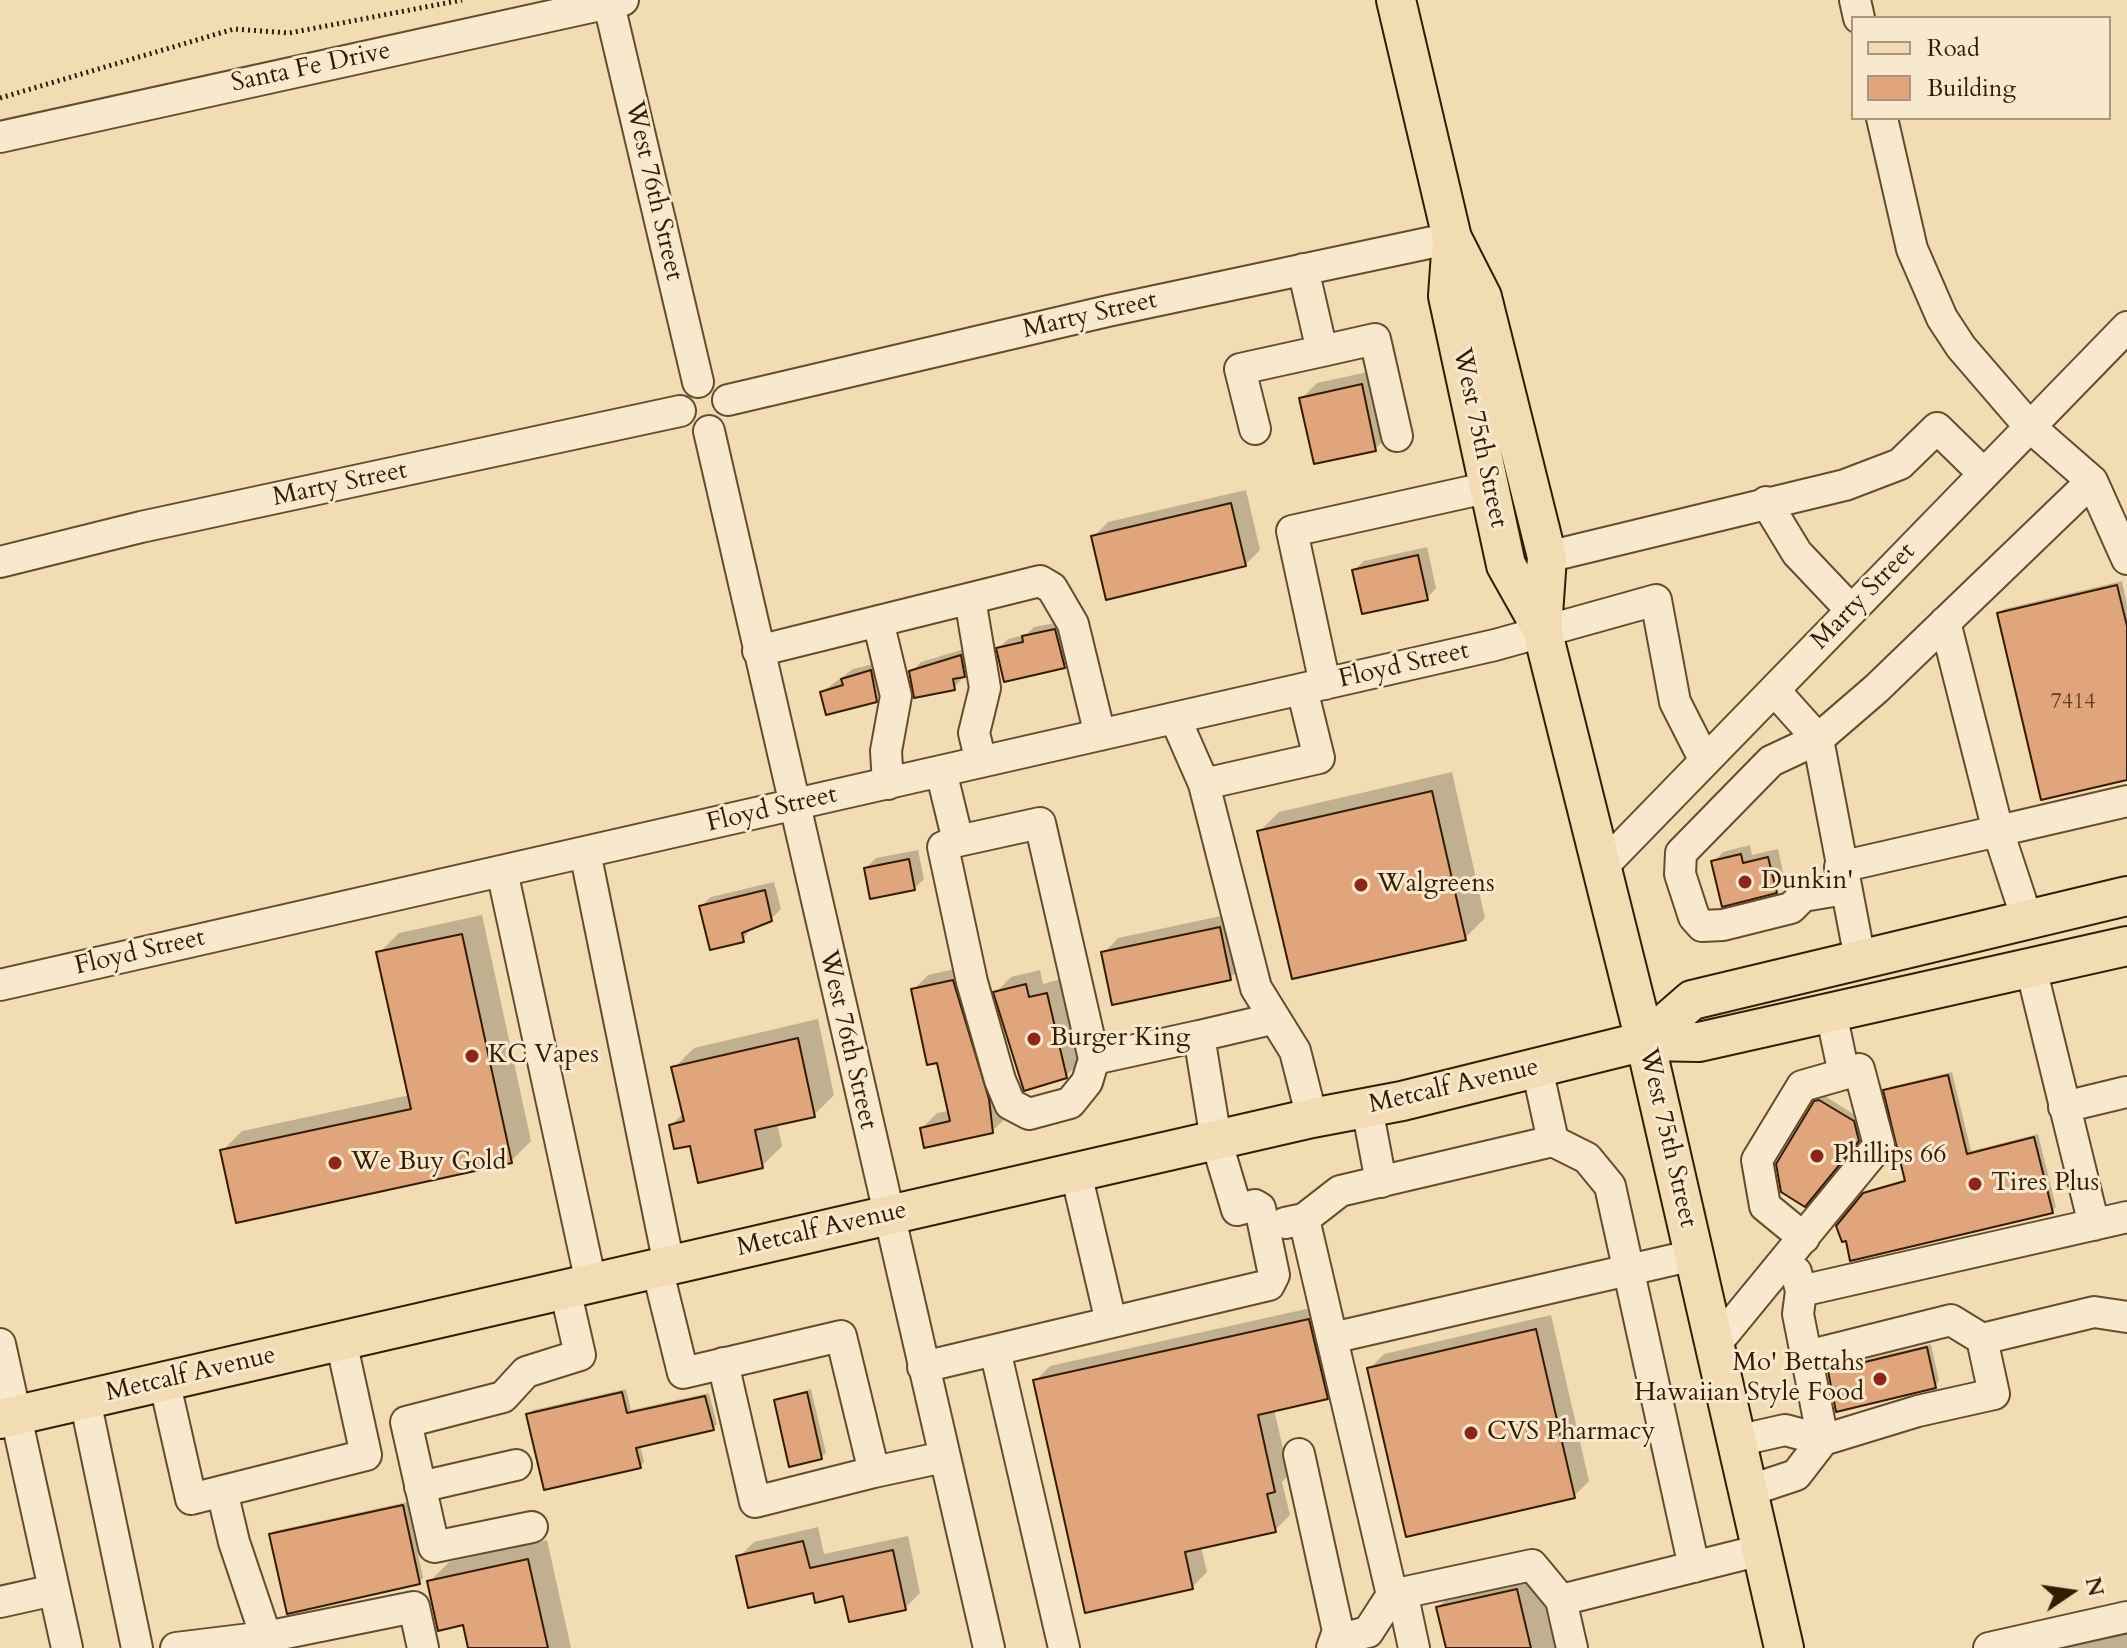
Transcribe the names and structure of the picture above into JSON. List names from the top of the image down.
{
  "streets": {
    "main road": ["West 75th Street", "Metcalf Avenue"],
    "street": [
      "Santa Fe Drive",
      "West 76th Street",
      "Marty Street",
      "Floyd Street"
    ]
  },
  "crossings": [
    ["Santa Fe Drive", "West 76th Street"],
    ["West 76th Street", "Marty Street"],
    ["West 76th Street", "Floyd Street"],
    ["West 76th Street", "Metcalf Avenue"],
    ["Marty Street", "West 75th Street"],
    ["Marty Street", "Floyd Street"],
    ["West 75th Street", "Floyd Street"],
    ["West 75th Street", "Metcalf Avenue"]
  ],
  "places": [
    "Dunkin'",
    "Walgreens",
    "Burger King",
    "KC Vapes",
    "Phillips 66",
    "We Buy Gold",
    "Tires Plus",
    "Mo' Bettahs Hawaiian Style Food",
    "CVS Pharmacy"
  ],
  "house_numbers": ["7414"],
  "legend": ["Road", "Building"],
  "north": "right"
}
